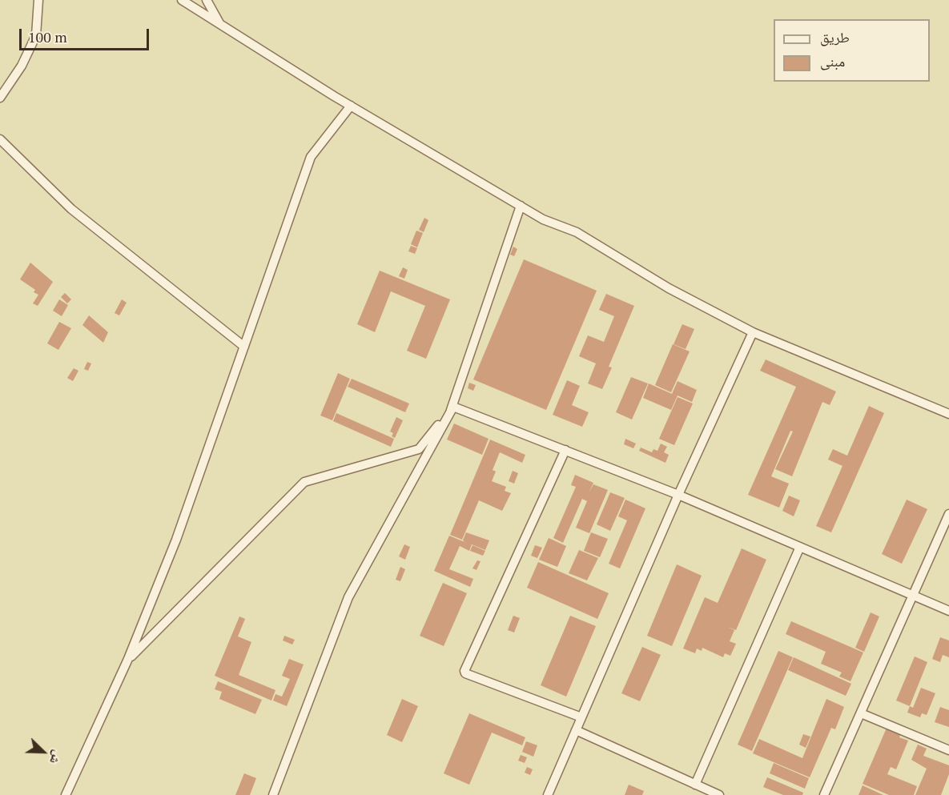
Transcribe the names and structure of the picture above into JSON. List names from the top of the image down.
{
  "legend": ["طريق", "مبنى"],
  "scale_bar": "100 m",
  "north": "bottom right"
}
